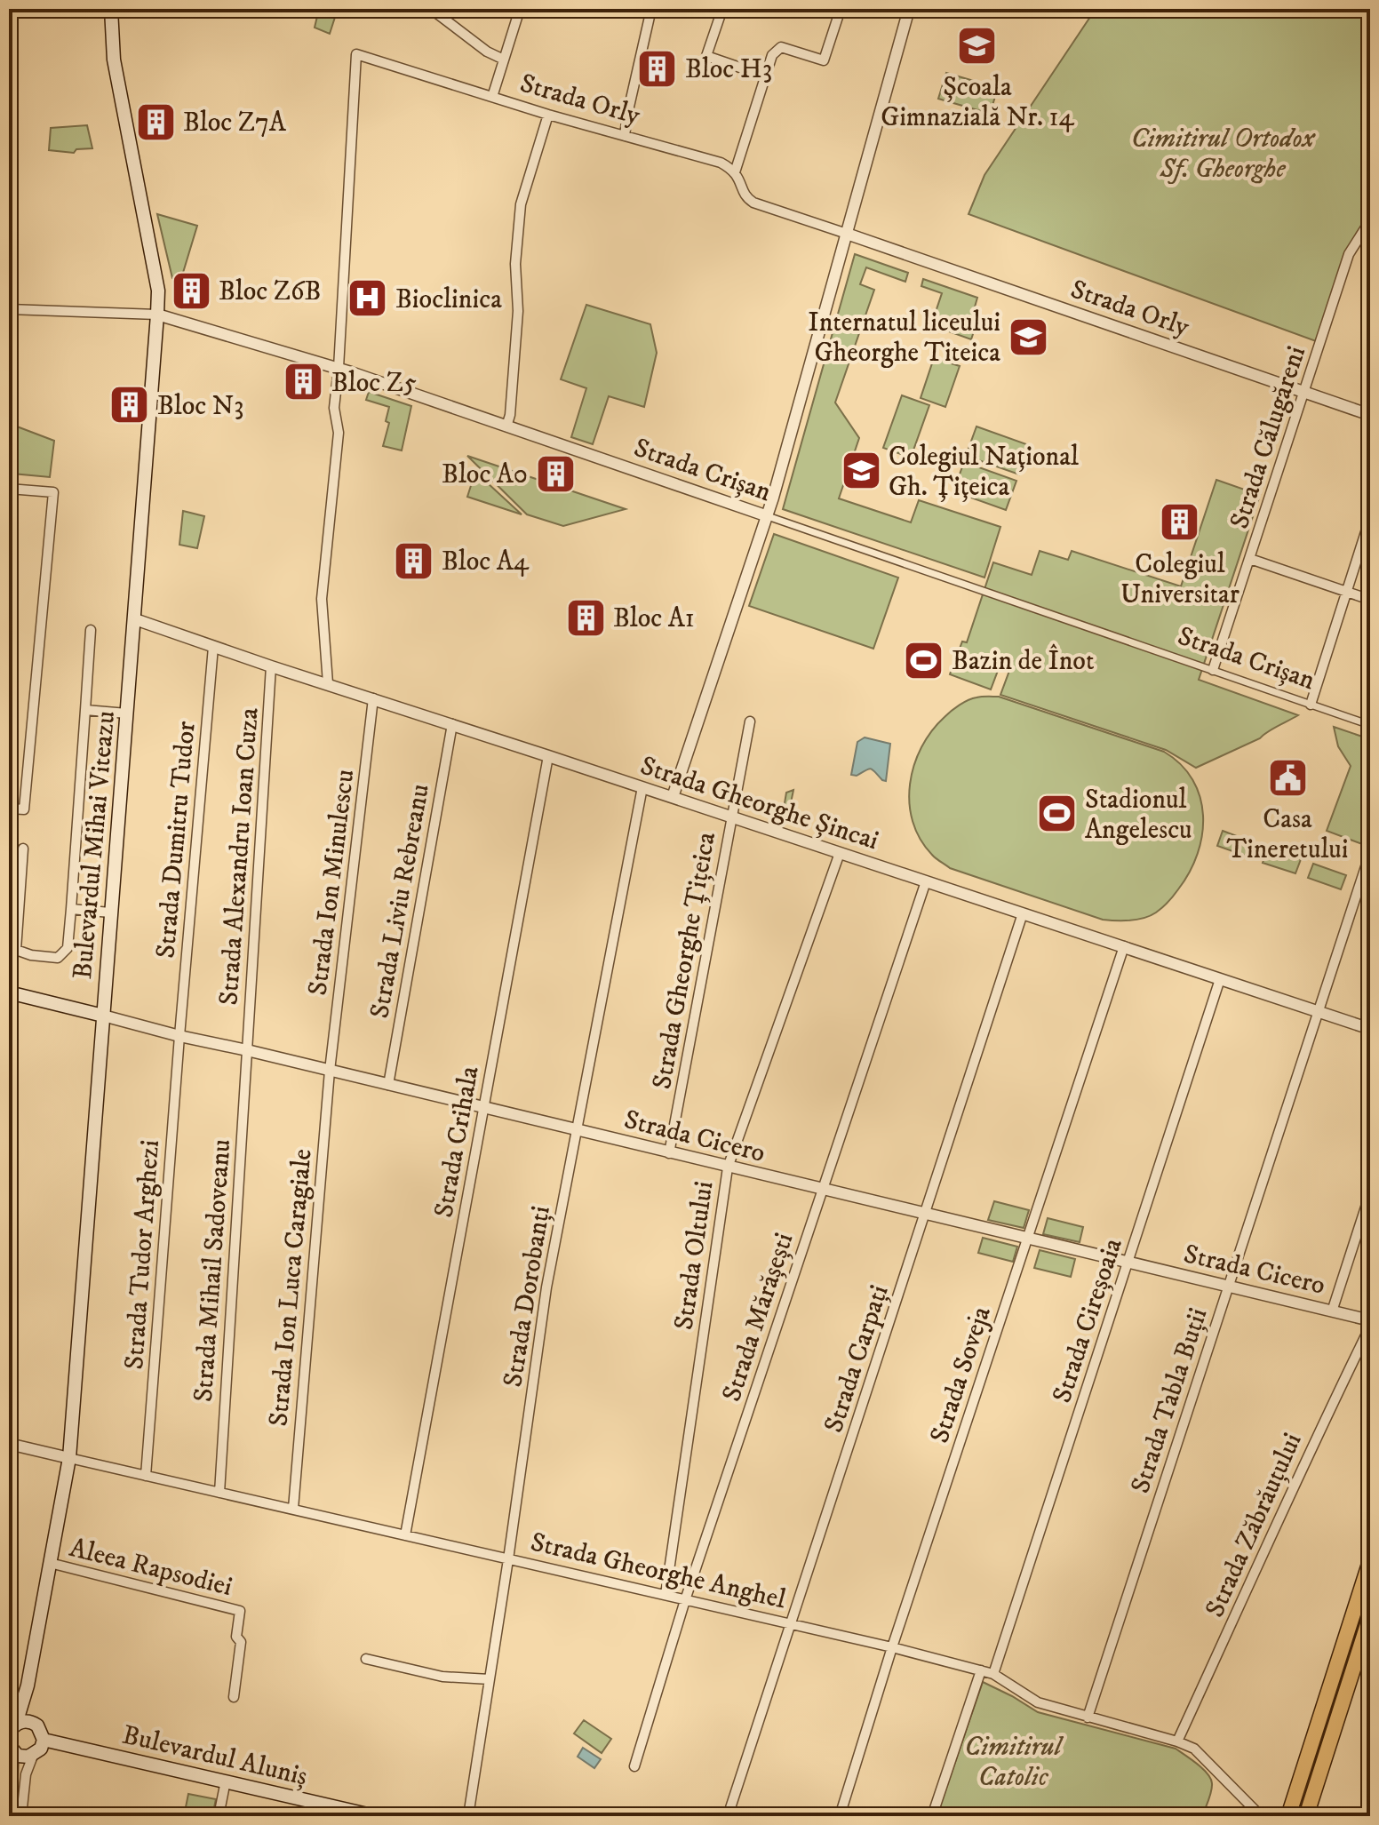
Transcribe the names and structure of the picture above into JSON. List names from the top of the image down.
{
  "streets": {
    "main road": ["Bulevardul Mihai Viteazu", "Strada Cicero", "Bulevardul Aluniș"],
    "street": [
      "Strada Orly",
      "Strada Călugăreni",
      "Strada Crișan",
      "Strada Gheorghe Șincai",
      "Strada Dumitru Tudor",
      "Strada Alexandru Ioan Cuza",
      "Strada Ion Minulescu",
      "Strada Liviu Rebreanu",
      "Strada Gheorghe Țițeica",
      "Strada Crihala",
      "Strada Tudor Arghezi",
      "Strada Oltului",
      "Strada Mihail Sadoveanu",
      "Strada Ion Luca Caragiale",
      "Strada Dorobanți",
      "Strada Mărășești",
      "Strada Cireșoaia",
      "Strada Carpați",
      "Strada Soveja",
      "Strada Tabla Buții",
      "Strada Zăbrăuțului",
      "Aleea Rapsodiei",
      "Strada Gheorghe Anghel"
    ]
  },
  "crossings": [
    ["Strada Orly", "Strada Călugăreni"],
    ["Strada Orly", "Strada Crișan"],
    ["Strada Orly", "Strada Gheorghe Șincai"],
    ["Strada Călugăreni", "Strada Crișan"],
    ["Strada Crișan", "Bulevardul Mihai Viteazu"],
    ["Strada Gheorghe Șincai", "Strada Dumitru Tudor"],
    ["Strada Gheorghe Șincai", "Bulevardul Mihai Viteazu"],
    ["Strada Gheorghe Șincai", "Strada Alexandru Ioan Cuza"],
    ["Strada Gheorghe Șincai", "Strada Ion Minulescu"],
    ["Strada Gheorghe Șincai", "Strada Liviu Rebreanu"],
    ["Strada Gheorghe Șincai", "Strada Gheorghe Țițeica"],
    ["Strada Gheorghe Șincai", "Strada Crihala"],
    ["Strada Gheorghe Șincai", "Strada Oltului"],
    ["Strada Gheorghe Șincai", "Strada Dorobanți"],
    ["Strada Gheorghe Șincai", "Strada Mărășești"],
    ["Strada Gheorghe Șincai", "Strada Cireșoaia"],
    ["Strada Gheorghe Șincai", "Strada Carpați"],
    ["Strada Gheorghe Șincai", "Strada Soveja"],
    ["Strada Gheorghe Șincai", "Strada Tabla Buții"],
    ["Strada Dumitru Tudor", "Strada Cicero"],
    ["Strada Dumitru Tudor", "Strada Tudor Arghezi"],
    ["Bulevardul Mihai Viteazu", "Strada Cicero"],
    ["Bulevardul Mihai Viteazu", "Aleea Rapsodiei"],
    ["Bulevardul Mihai Viteazu", "Strada Gheorghe Anghel"],
    ["Bulevardul Mihai Viteazu", "Bulevardul Aluniș"],
    ["Strada Alexandru Ioan Cuza", "Strada Cicero"],
    ["Strada Alexandru Ioan Cuza", "Strada Mihail Sadoveanu"],
    ["Strada Ion Minulescu", "Strada Cicero"],
    ["Strada Ion Minulescu", "Strada Ion Luca Caragiale"],
    ["Strada Liviu Rebreanu", "Strada Cicero"],
    ["Strada Gheorghe Țițeica", "Strada Cicero"],
    ["Strada Cicero", "Strada Crihala"],
    ["Strada Cicero", "Strada Tudor Arghezi"],
    ["Strada Cicero", "Strada Oltului"],
    ["Strada Cicero", "Strada Mihail Sadoveanu"],
    ["Strada Cicero", "Strada Ion Luca Caragiale"],
    ["Strada Cicero", "Strada Dorobanți"],
    ["Strada Cicero", "Strada Mărășești"],
    ["Strada Cicero", "Strada Cireșoaia"],
    ["Strada Cicero", "Strada Carpați"],
    ["Strada Cicero", "Strada Soveja"],
    ["Strada Cicero", "Strada Tabla Buții"],
    ["Strada Crihala", "Strada Gheorghe Anghel"],
    ["Strada Tudor Arghezi", "Strada Gheorghe Anghel"],
    ["Strada Oltului", "Strada Gheorghe Anghel"],
    ["Strada Mihail Sadoveanu", "Strada Gheorghe Anghel"],
    ["Strada Ion Luca Caragiale", "Strada Gheorghe Anghel"],
    ["Strada Dorobanți", "Strada Gheorghe Anghel"],
    ["Strada Mărășești", "Strada Gheorghe Anghel"],
    ["Strada Cireșoaia", "Strada Gheorghe Anghel"],
    ["Strada Carpați", "Strada Gheorghe Anghel"],
    ["Strada Soveja", "Strada Gheorghe Anghel"],
    ["Strada Tabla Buții", "Strada Gheorghe Anghel"],
    ["Strada Zăbrăuțului", "Strada Gheorghe Anghel"]
  ],
  "parks": ["Cimitirul Ortodox Sf. Gheorghe", "Cimitirul Catolic"],
  "places": {
    "school or university": ["Școala Gimnazială Nr. 14", "Internatul liceului Gheorghe Titeica", "Colegiul Național Gh. Țițeica"],
    "building": [
      "Bloc H3",
      "Bloc Z7A",
      "Bloc Z6B",
      "Bloc Z5",
      "Bloc N3",
      "Bloc A0",
      "Colegiul Universitar",
      "Bloc A4",
      "Bloc A1"
    ],
    "hospital": ["Bioclinica"],
    "sports": ["Bazin de Înot", "Stadionul Angelescu"],
    "public building": ["Casa Tineretului"]
  }
}
